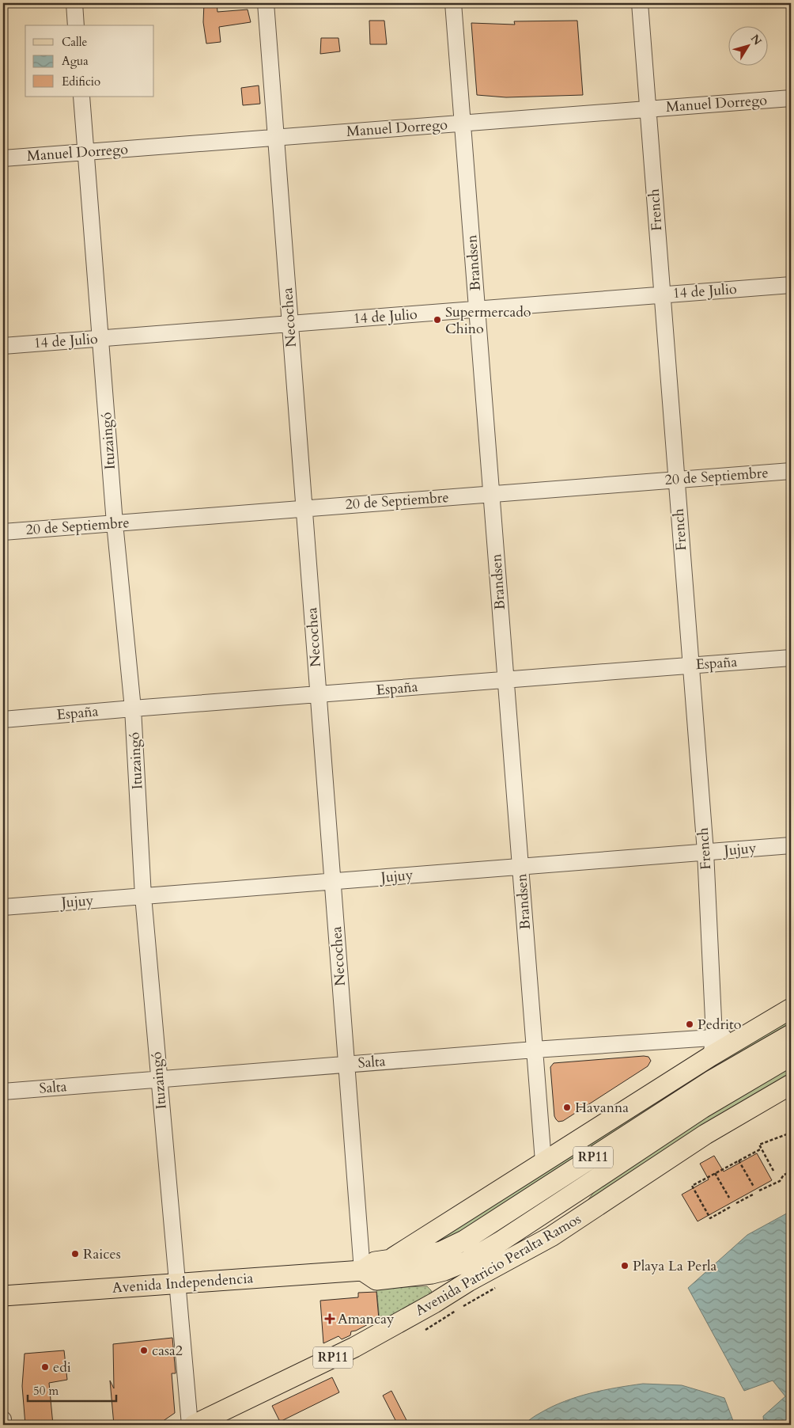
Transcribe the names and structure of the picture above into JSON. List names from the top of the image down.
{
  "streets": {
    "main road": ["RP11", "Avenida Patricio Peralta Ramos", "Avenida Independencia"],
    "street": [
      "Manuel Dorrego",
      "French",
      "Brandsen",
      "14 de Julio",
      "Necochea",
      "Ituzaingó",
      "20 de Septiembre",
      "España",
      "Jujuy",
      "Salta"
    ]
  },
  "crossings": [
    ["Manuel Dorrego", "French"],
    ["Manuel Dorrego", "Brandsen"],
    ["Manuel Dorrego", "Necochea"],
    ["Manuel Dorrego", "Ituzaingó"],
    ["French", "14 de Julio"],
    ["French", "20 de Septiembre"],
    ["French", "España"],
    ["French", "Jujuy"],
    ["French", "Salta"],
    ["Brandsen", "14 de Julio"],
    ["Brandsen", "20 de Septiembre"],
    ["Brandsen", "España"],
    ["Brandsen", "Jujuy"],
    ["Brandsen", "Salta"],
    ["14 de Julio", "Necochea"],
    ["14 de Julio", "Ituzaingó"],
    ["Necochea", "20 de Septiembre"],
    ["Necochea", "España"],
    ["Necochea", "Jujuy"],
    ["Necochea", "Salta"],
    ["Necochea", "RP11"],
    ["Necochea", "Avenida Patricio Peralta Ramos"],
    ["Necochea", "Avenida Independencia"],
    ["Ituzaingó", "20 de Septiembre"],
    ["Ituzaingó", "España"],
    ["Ituzaingó", "Jujuy"],
    ["Ituzaingó", "Salta"],
    ["Ituzaingó", "Avenida Independencia"],
    ["RP11", "Avenida Patricio Peralta Ramos"],
    ["RP11", "Avenida Independencia"],
    ["Avenida Patricio Peralta Ramos", "Avenida Independencia"]
  ],
  "places": {
    "other": [
      "Supermercado Chino",
      "Pedrito",
      "Havanna",
      "Raices",
      "Playa La Perla",
      "casa2",
      "edi"
    ],
    "health": ["Amancay"]
  },
  "legend": ["Calle", "Agua", "Edificio"],
  "scale_bar": "50 m",
  "north": "top right"
}
